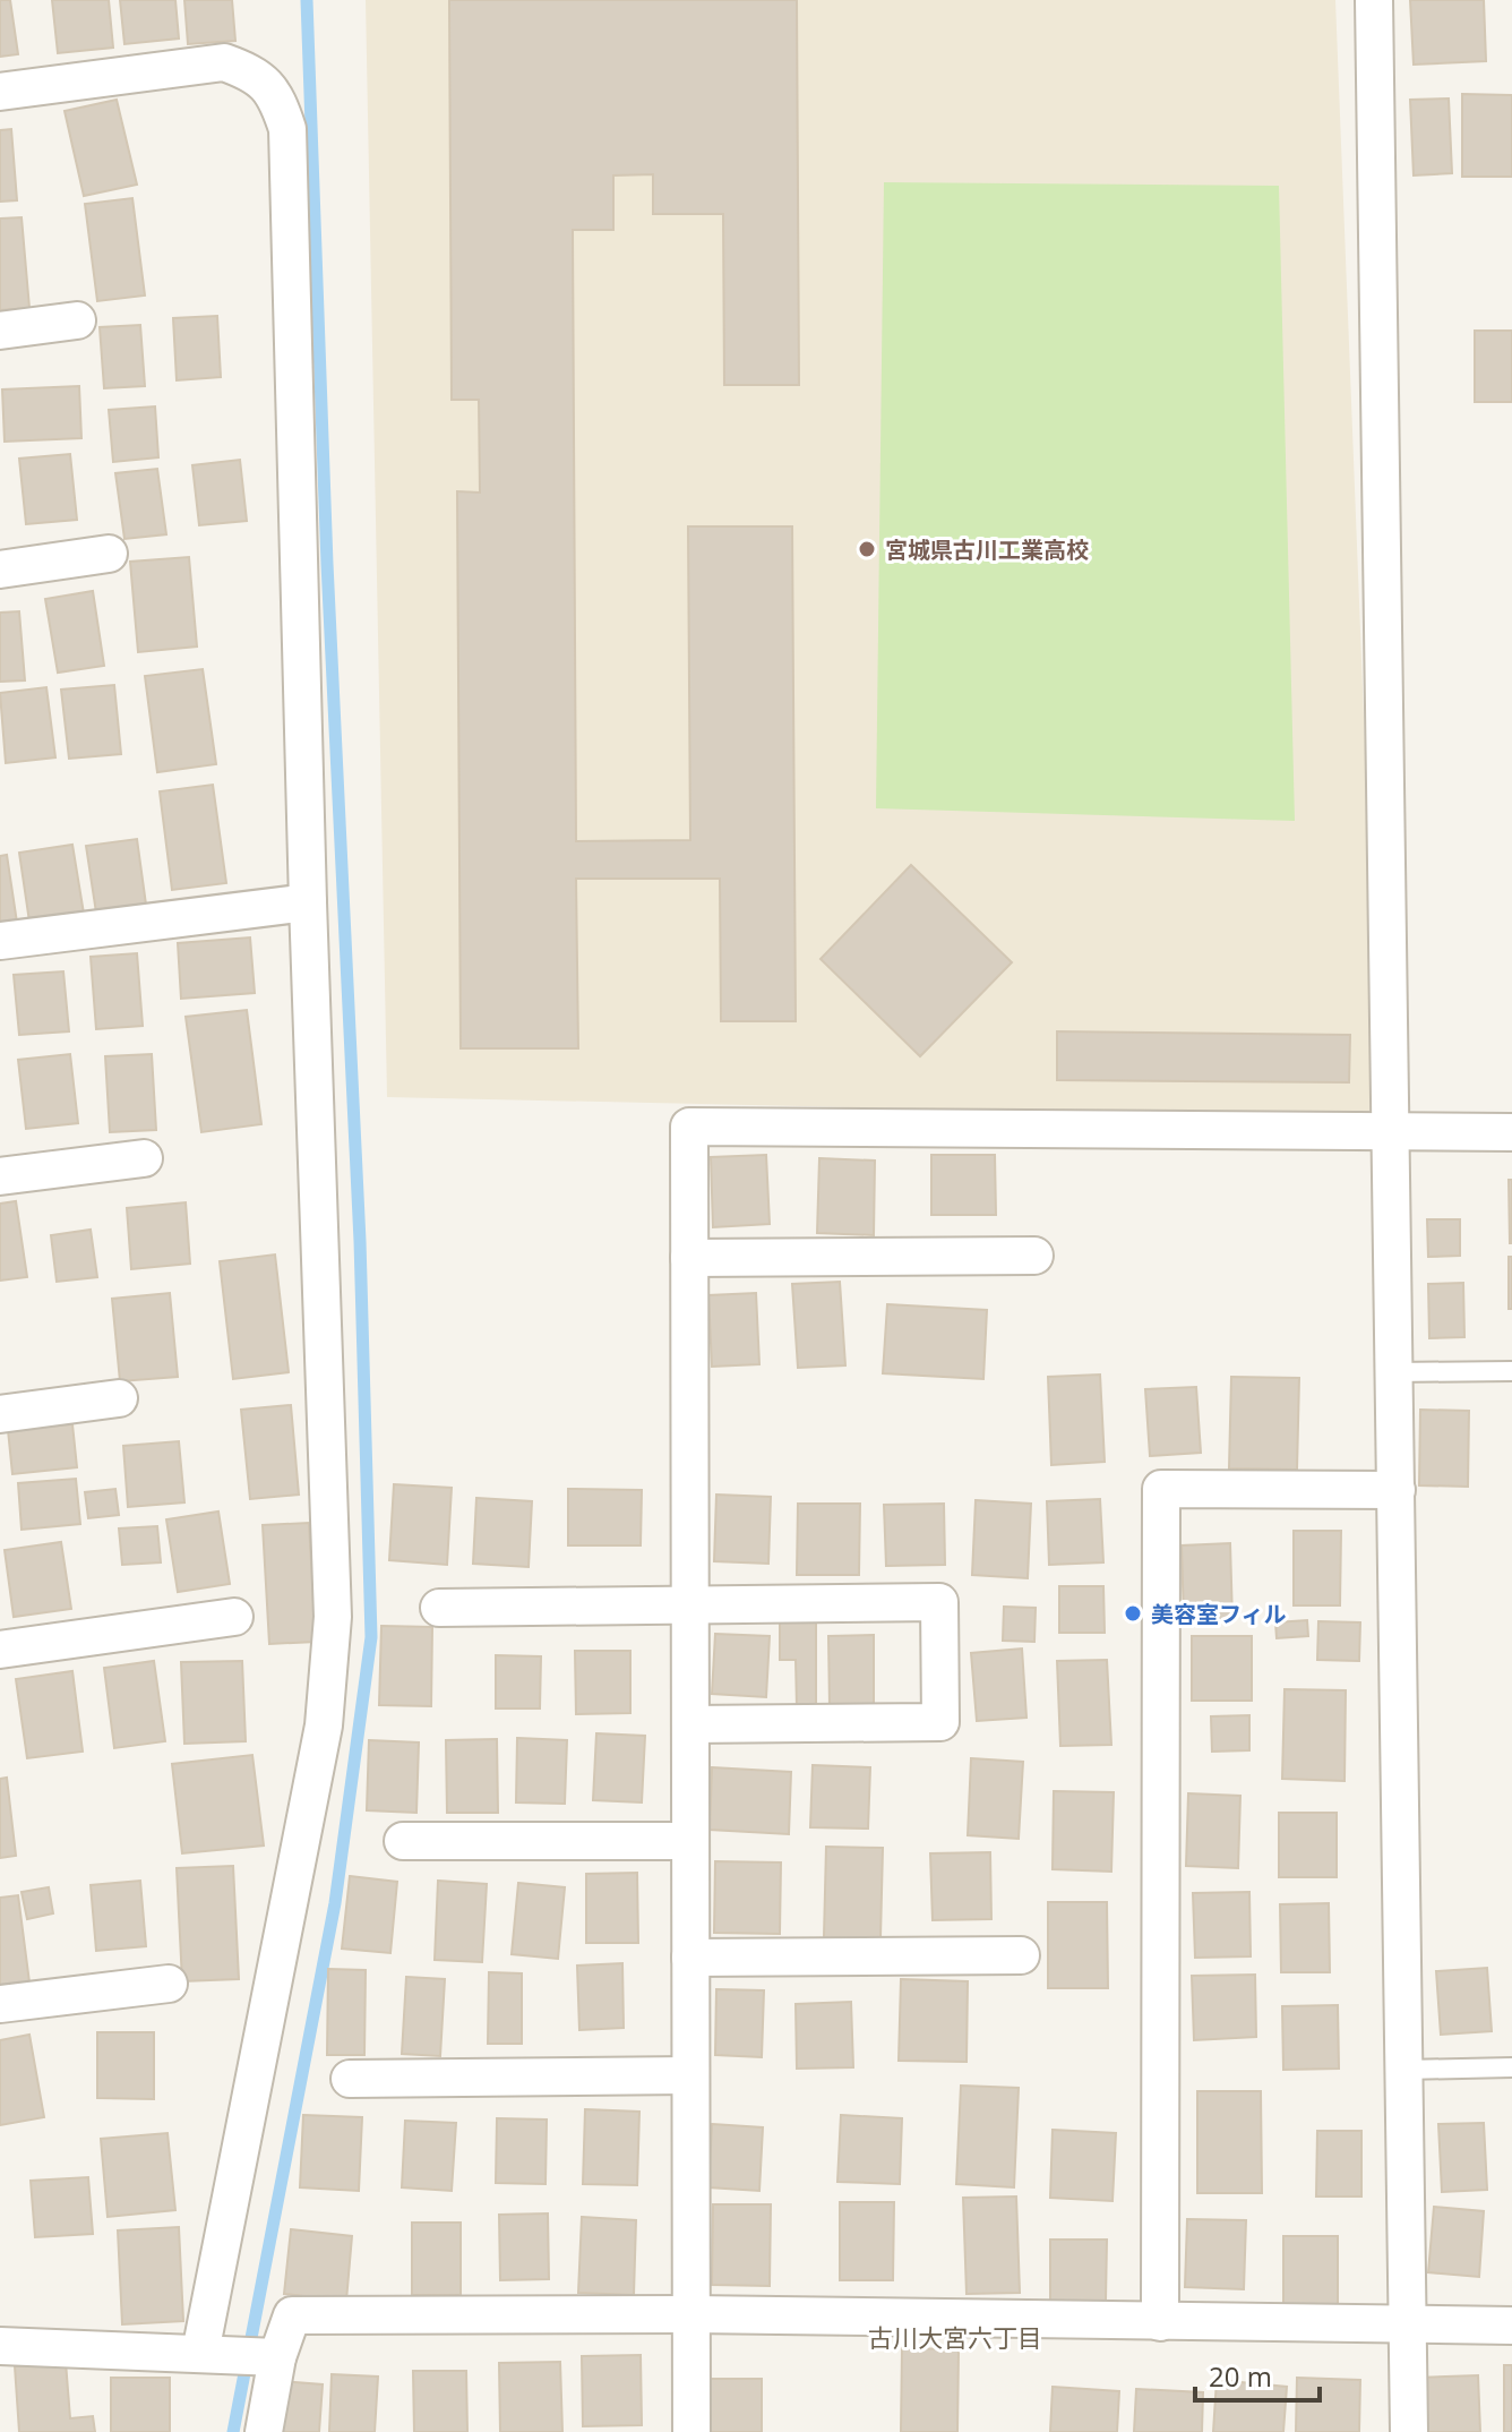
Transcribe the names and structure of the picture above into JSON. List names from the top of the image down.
{
  "districts": ["古川大宮六丁目"],
  "places": ["宮城県古川工業高校", "美容室フィル"],
  "scale_bar": "20 m"
}
